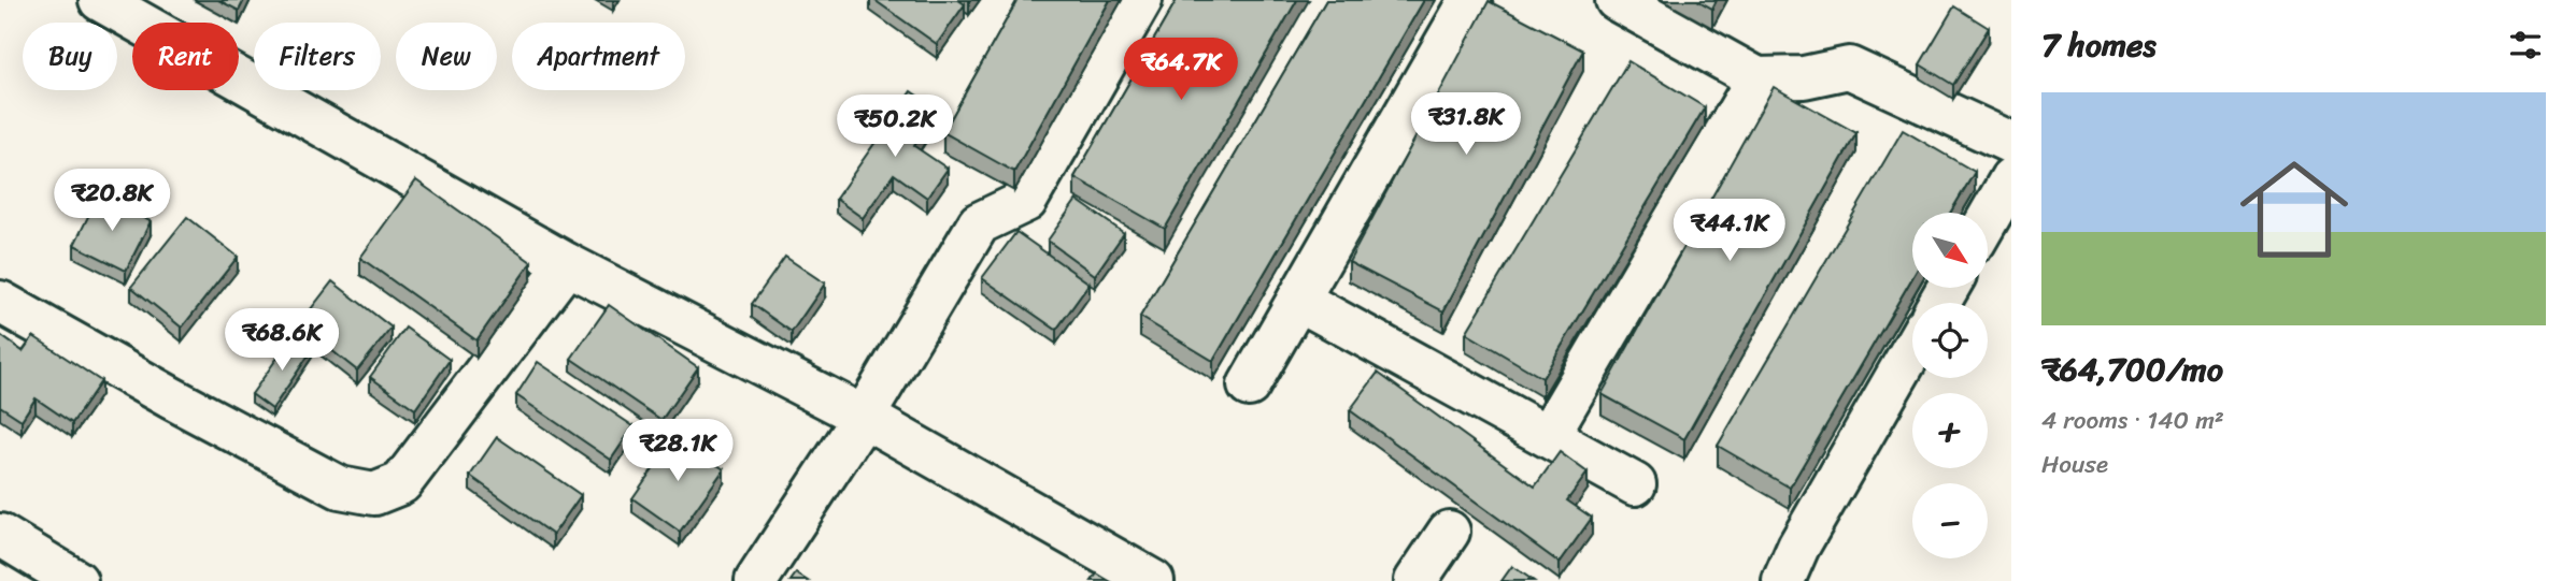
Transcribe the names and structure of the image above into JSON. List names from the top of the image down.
{
  "north": "bottom right",
  "page": {
    "heading": "7 homes",
    "chip": [
      "Buy",
      "Rent",
      "Filters",
      "New",
      "Apartment"
    ],
    "price": [
      "₹64.7K",
      "₹31.8K",
      "₹50.2K",
      "₹20.8K",
      "₹44.1K",
      "₹68.6K",
      "₹28.1K"
    ],
    "list": [
      {
        "name": "₹64,700/mo",
        "note": "4 rooms · 140 m² · House"
      }
    ],
    "map_buttons": ["+", "−"]
  }
}
